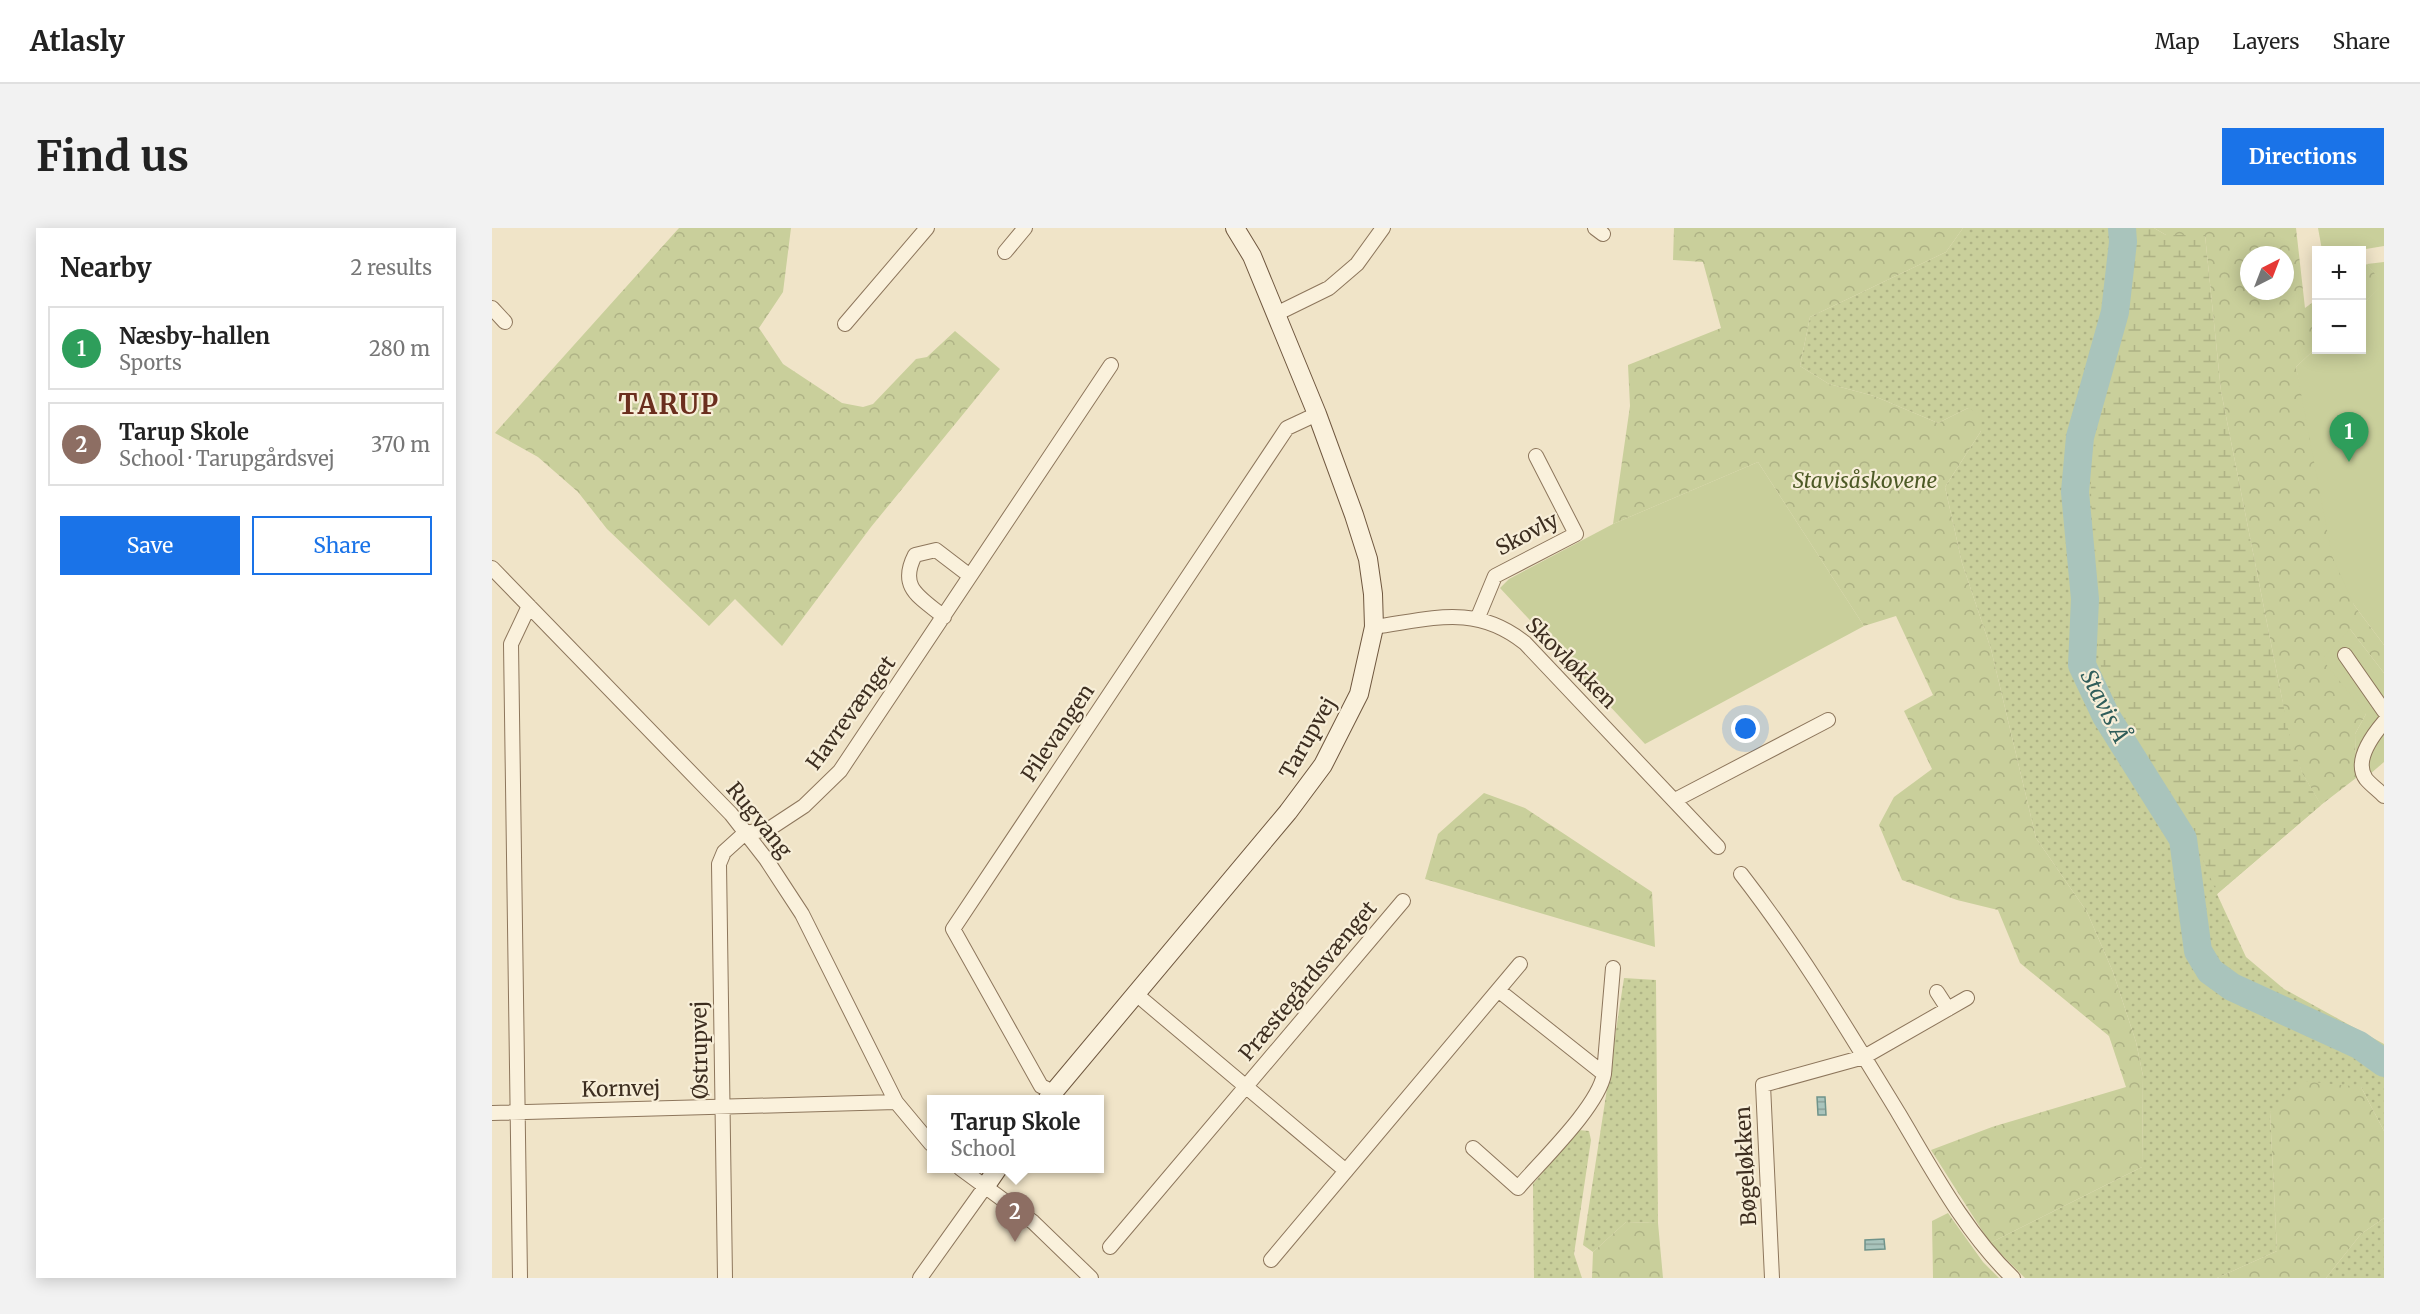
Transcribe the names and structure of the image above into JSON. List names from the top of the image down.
{
  "streets": {
    "street": [
      "Skovly",
      "Skovløkken",
      "Havrevænget",
      "Pilevangen",
      "Tarupvej",
      "Rugvang",
      "Præstegårdsvænget",
      "Østrupvej",
      "Kornvej",
      "Bøgeløkken"
    ]
  },
  "crossings": [
    ["Skovly", "Skovløkken"],
    ["Skovløkken", "Tarupvej"],
    ["Havrevænget", "Rugvang"],
    ["Havrevænget", "Østrupvej"],
    ["Pilevangen", "Tarupvej"],
    ["Tarupvej", "Præstegårdsvænget"],
    ["Rugvang", "Østrupvej"],
    ["Rugvang", "Kornvej"],
    ["Østrupvej", "Kornvej"]
  ],
  "districts": ["TARUP"],
  "water": ["Stavis Å"],
  "parks": ["Stavisåskovene"],
  "north": "top right",
  "page": {
    "header": "Atlasly",
    "nav": ["Map", "Layers", "Share"],
    "buttons": [
      "Directions",
      ["Save", "Share"]
    ],
    "title": "Find us",
    "heading": ["Nearby", "2 results"],
    "map_buttons": ["+", "−"],
    "list": [
      {
        "mark": "1",
        "name": "Næsby-hallen",
        "note": "Sports",
        "value": "280 m"
      },
      {
        "mark": "2",
        "name": "Tarup Skole",
        "note": "School · Tarupgårdsvej",
        "value": "370 m"
      }
    ],
    "pins": ["1", "2"],
    "popup": ["Tarup Skole", "School"]
  }
}
